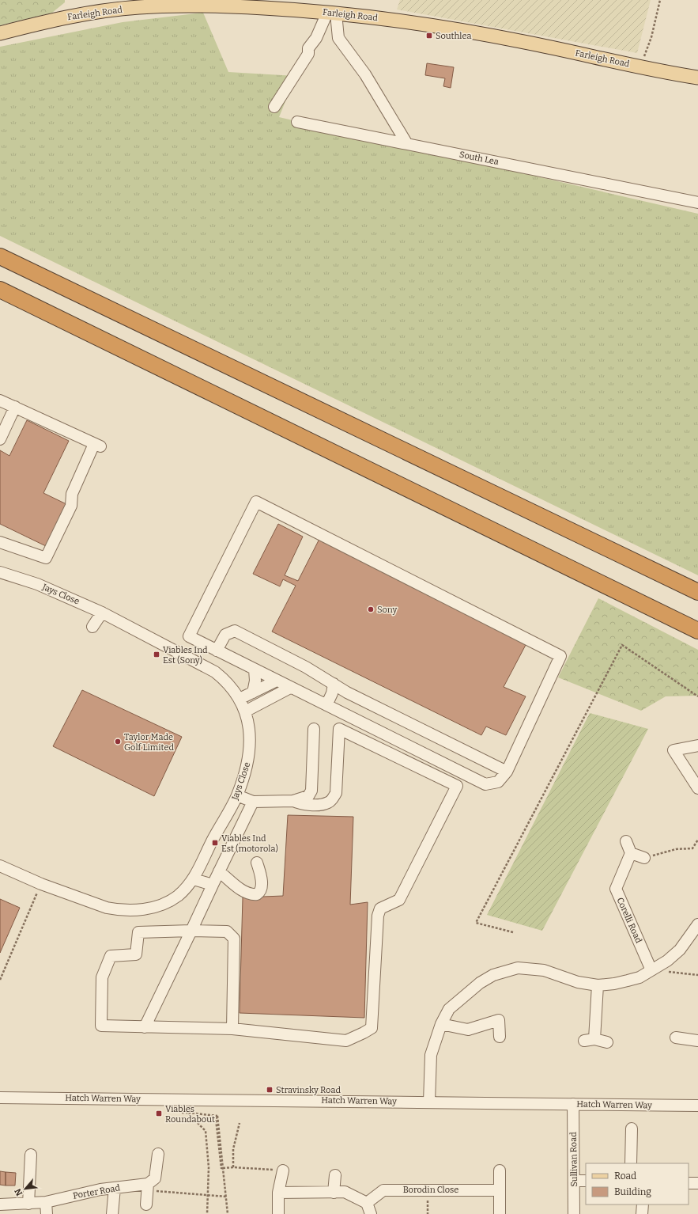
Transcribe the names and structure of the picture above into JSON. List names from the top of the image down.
{
  "streets": {
    "main road": ["Farleigh Road"],
    "street": [
      "South Lea",
      "Jays Close",
      "Corelli Road",
      "Hatch Warren Way",
      "Sullivan Road",
      "Borodin Close",
      "Porter Road"
    ]
  },
  "crossings": [
    ["Hatch Warren Way", "Sullivan Road"]
  ],
  "places": {
    "transit": [
      "Southlea",
      "Viables Ind Est (Sony)",
      "Viables Ind Est (motorola)",
      "Stravinsky Road",
      "Viables Roundabout"
    ],
    "other": ["Sony", "Taylor Made Golf Limited"]
  },
  "legend": ["Road", "Building"],
  "north": "bottom left"
}
